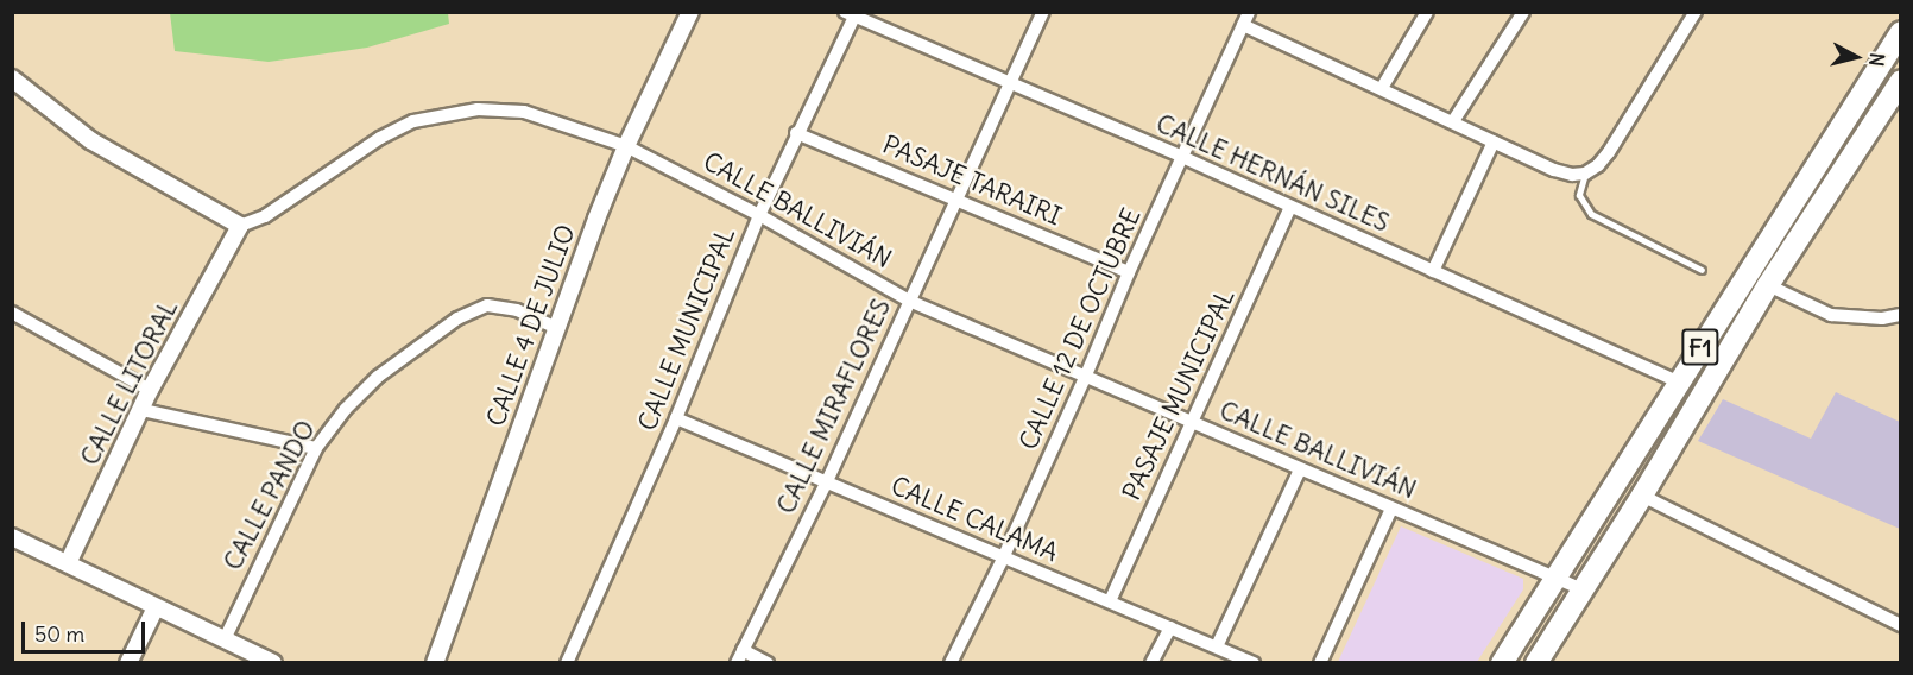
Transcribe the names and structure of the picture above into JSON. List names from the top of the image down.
{
  "streets": {
    "highway": ["F1"],
    "street": [
      "CALLE HERNÁN SILES",
      "PASAJE TARAIRI",
      "CALLE BALLIVIÁN",
      "CALLE 4 DE JULIO",
      "CALLE MUNICIPAL",
      "CALLE 12 DE OCTUBRE",
      "CALLE LITORAL",
      "PASAJE MUNICIPAL",
      "CALLE MIRAFLORES",
      "CALLE PANDO",
      "CALLE CALAMA"
    ]
  },
  "crossings": [
    ["CALLE HERNÁN SILES", "CALLE MUNICIPAL"],
    ["CALLE HERNÁN SILES", "CALLE 12 DE OCTUBRE"],
    ["CALLE HERNÁN SILES", "F1"],
    ["CALLE HERNÁN SILES", "PASAJE MUNICIPAL"],
    ["CALLE HERNÁN SILES", "CALLE MIRAFLORES"],
    ["PASAJE TARAIRI", "CALLE MUNICIPAL"],
    ["PASAJE TARAIRI", "CALLE 12 DE OCTUBRE"],
    ["PASAJE TARAIRI", "CALLE MIRAFLORES"],
    ["CALLE BALLIVIÁN", "CALLE 4 DE JULIO"],
    ["CALLE BALLIVIÁN", "CALLE MUNICIPAL"],
    ["CALLE BALLIVIÁN", "CALLE 12 DE OCTUBRE"],
    ["CALLE BALLIVIÁN", "F1"],
    ["CALLE BALLIVIÁN", "CALLE LITORAL"],
    ["CALLE BALLIVIÁN", "PASAJE MUNICIPAL"],
    ["CALLE BALLIVIÁN", "CALLE MIRAFLORES"],
    ["CALLE 4 DE JULIO", "CALLE PANDO"],
    ["CALLE MUNICIPAL", "CALLE CALAMA"],
    ["CALLE 12 DE OCTUBRE", "CALLE CALAMA"],
    ["PASAJE MUNICIPAL", "CALLE CALAMA"],
    ["CALLE MIRAFLORES", "CALLE CALAMA"]
  ],
  "scale_bar": "50 m",
  "north": "right"
}
